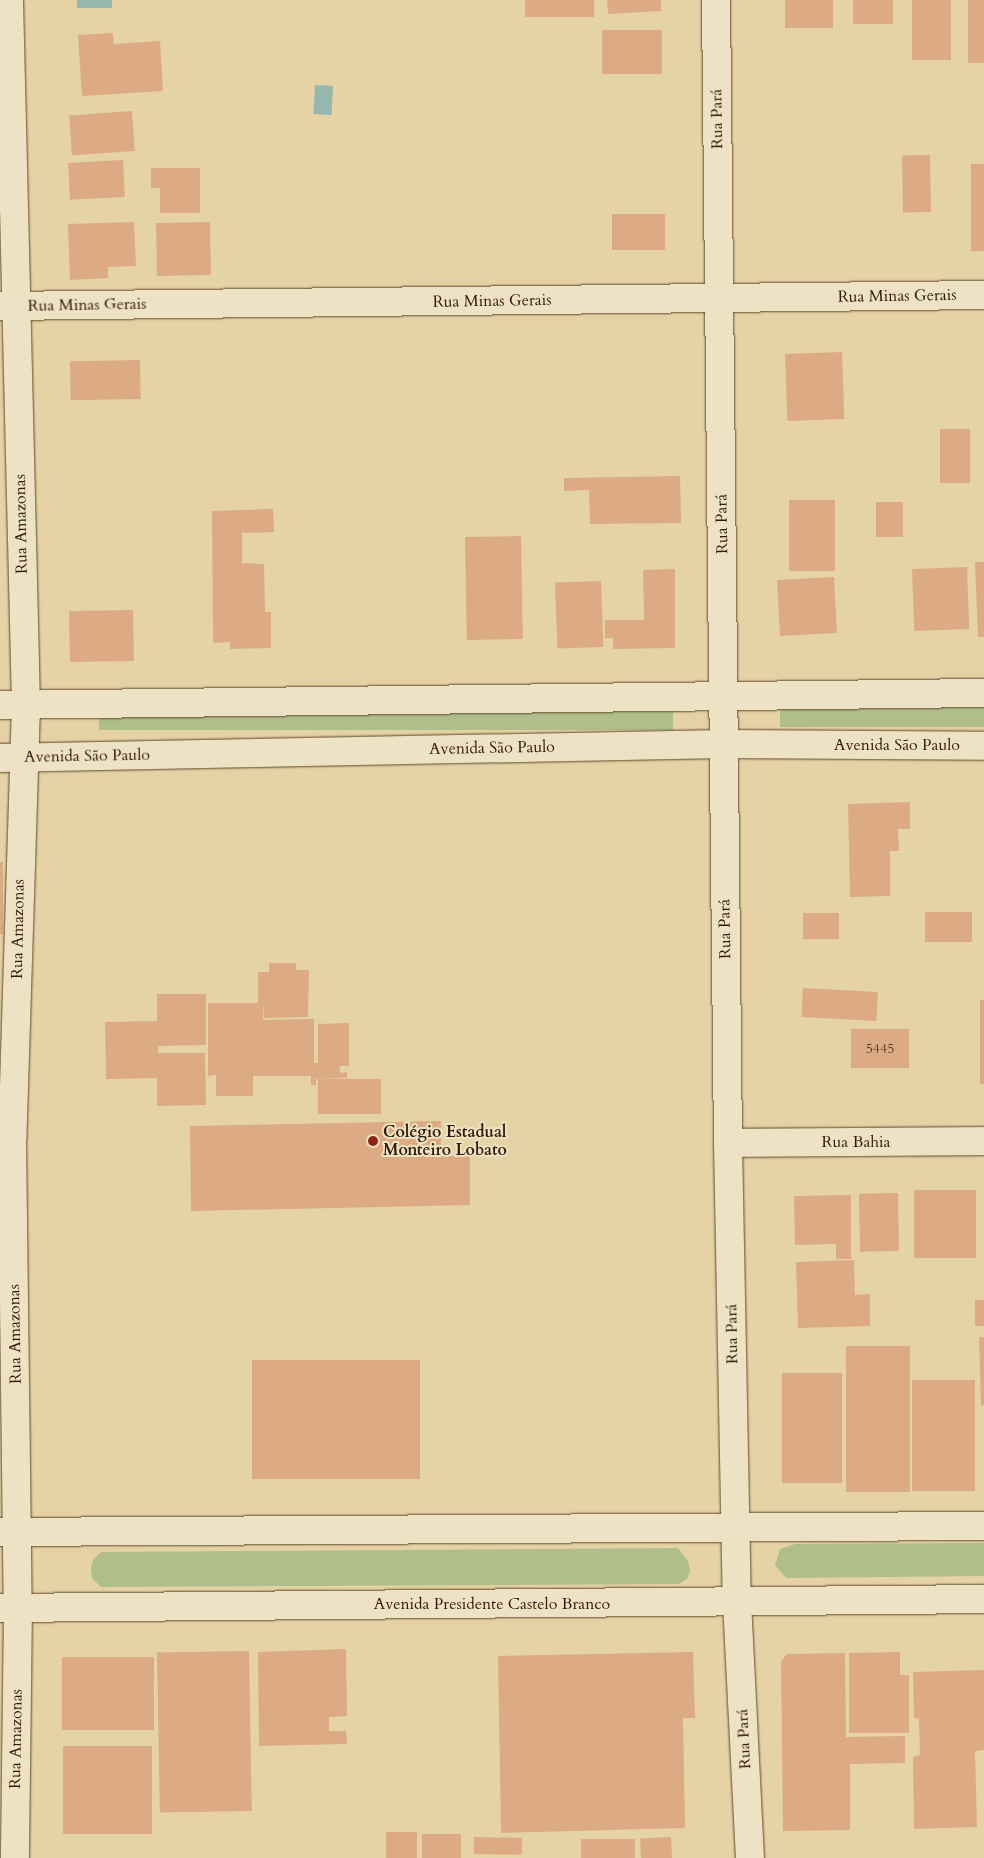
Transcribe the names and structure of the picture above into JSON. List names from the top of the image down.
{
  "streets": {
    "street": [
      "Rua Pará",
      "Rua Minas Gerais",
      "Rua Amazonas",
      "Avenida São Paulo",
      "Rua Bahia",
      "Avenida Presidente Castelo Branco"
    ]
  },
  "crossings": [
    ["Rua Pará", "Rua Minas Gerais"],
    ["Rua Pará", "Avenida São Paulo"],
    ["Rua Pará", "Rua Bahia"],
    ["Rua Pará", "Avenida Presidente Castelo Branco"],
    ["Rua Minas Gerais", "Rua Amazonas"],
    ["Rua Amazonas", "Avenida São Paulo"],
    ["Rua Amazonas", "Avenida Presidente Castelo Branco"]
  ],
  "places": ["Colégio Estadual Monteiro Lobato"],
  "house_numbers": ["5445"]
}
